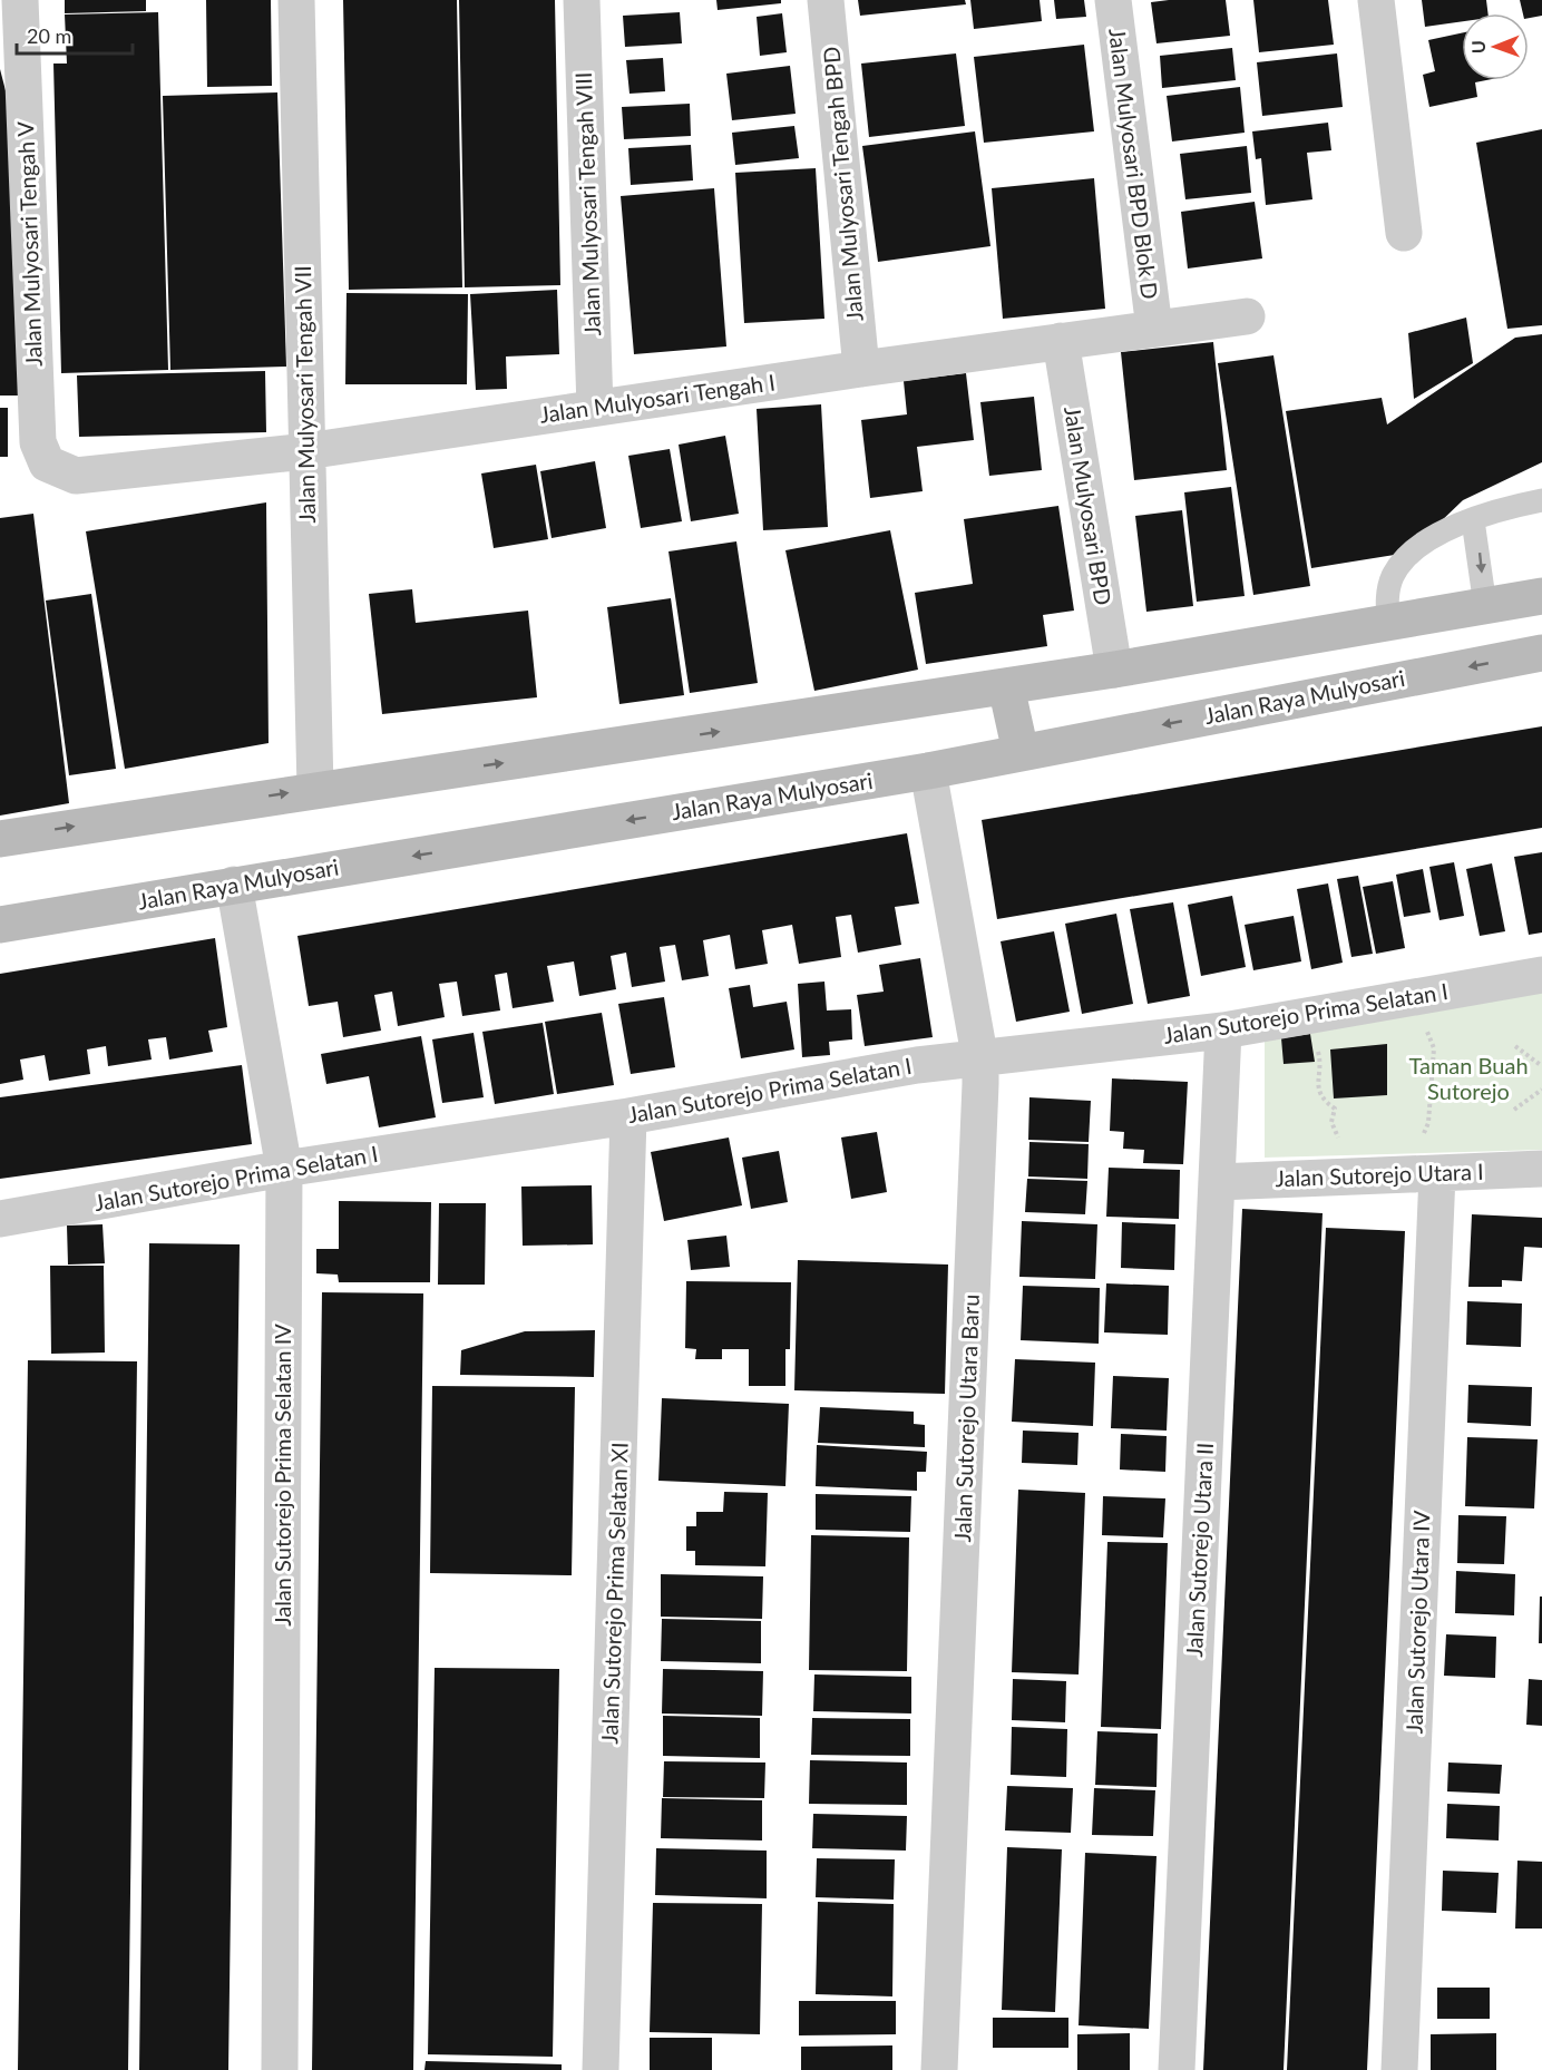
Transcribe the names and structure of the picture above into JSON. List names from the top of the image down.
{
  "streets": {
    "main road": ["Jalan Raya Mulyosari"],
    "street": [
      "Jalan Mulyosari BPD Blok D",
      "Jalan Mulyosari Tengah BPD",
      "Jalan Mulyosari Tengah VIII",
      "Jalan Mulyosari Tengah V",
      "Jalan Mulyosari Tengah VII",
      "Jalan Mulyosari Tengah I",
      "Jalan Mulyosari BPD",
      "Jalan Sutorejo Prima Selatan I",
      "Jalan Sutorejo Utara I",
      "Jalan Sutorejo Utara Baru",
      "Jalan Sutorejo Prima Selatan IV",
      "Jalan Sutorejo Utara II",
      "Jalan Sutorejo Prima Selatan XI",
      "Jalan Sutorejo Utara IV"
    ]
  },
  "crossings": [
    ["Jalan Mulyosari BPD Blok D", "Jalan Mulyosari Tengah I"],
    ["Jalan Mulyosari Tengah BPD", "Jalan Mulyosari Tengah I"],
    ["Jalan Mulyosari Tengah VIII", "Jalan Mulyosari Tengah I"],
    ["Jalan Mulyosari Tengah V", "Jalan Mulyosari Tengah I"],
    ["Jalan Mulyosari Tengah VII", "Jalan Mulyosari Tengah I"],
    ["Jalan Mulyosari Tengah I", "Jalan Mulyosari BPD"],
    ["Jalan Raya Mulyosari", "Jalan Sutorejo Utara Baru"],
    ["Jalan Raya Mulyosari", "Jalan Sutorejo Prima Selatan IV"],
    ["Jalan Sutorejo Prima Selatan I", "Jalan Sutorejo Utara Baru"],
    ["Jalan Sutorejo Prima Selatan I", "Jalan Sutorejo Prima Selatan IV"],
    ["Jalan Sutorejo Prima Selatan I", "Jalan Sutorejo Utara II"],
    ["Jalan Sutorejo Prima Selatan I", "Jalan Sutorejo Prima Selatan XI"],
    ["Jalan Sutorejo Utara I", "Jalan Sutorejo Utara II"],
    ["Jalan Sutorejo Utara I", "Jalan Sutorejo Utara IV"]
  ],
  "parks": ["Taman Buah Sutorejo"],
  "scale_bar": "20 m",
  "north": "left"
}
